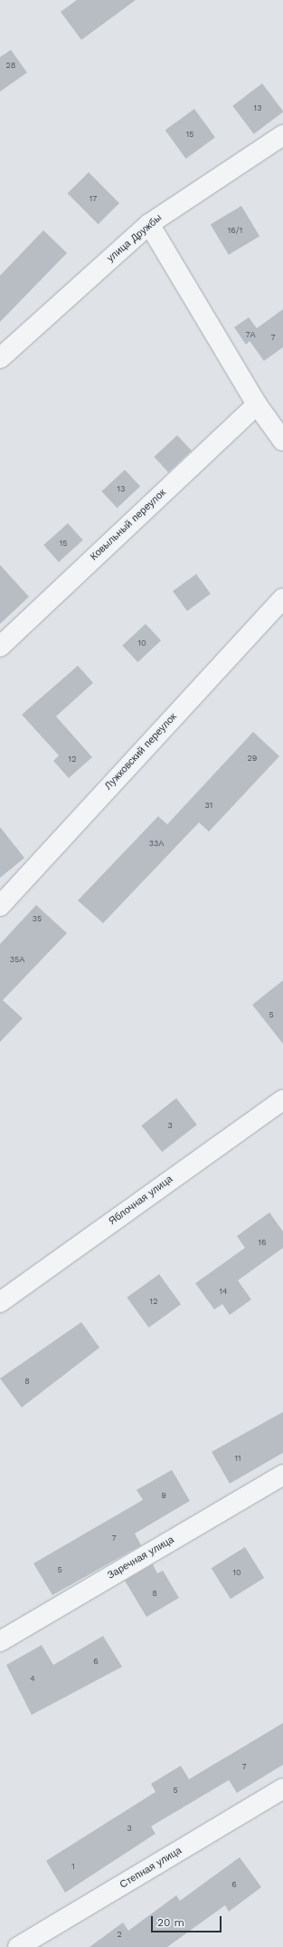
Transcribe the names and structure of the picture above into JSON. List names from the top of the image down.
{
  "streets": {
    "street": [
      "улица Дружбы",
      "Ковыльный переулок",
      "Лужковский переулок",
      "Яблочная улица",
      "Заречная улица",
      "Степная улица"
    ]
  },
  "house_numbers": [
    "28",
    "13",
    "15",
    "17",
    "16/1",
    "7А",
    "7",
    "13",
    "15",
    "10",
    "29",
    "12",
    "31",
    "33А",
    "35",
    "35А",
    "5",
    "3",
    "16",
    "14",
    "12",
    "8",
    "11",
    "9",
    "7",
    "5",
    "10",
    "8",
    "6",
    "4",
    "7",
    "5",
    "3",
    "1",
    "6",
    "2"
  ],
  "scale_bar": "20 m"
}
